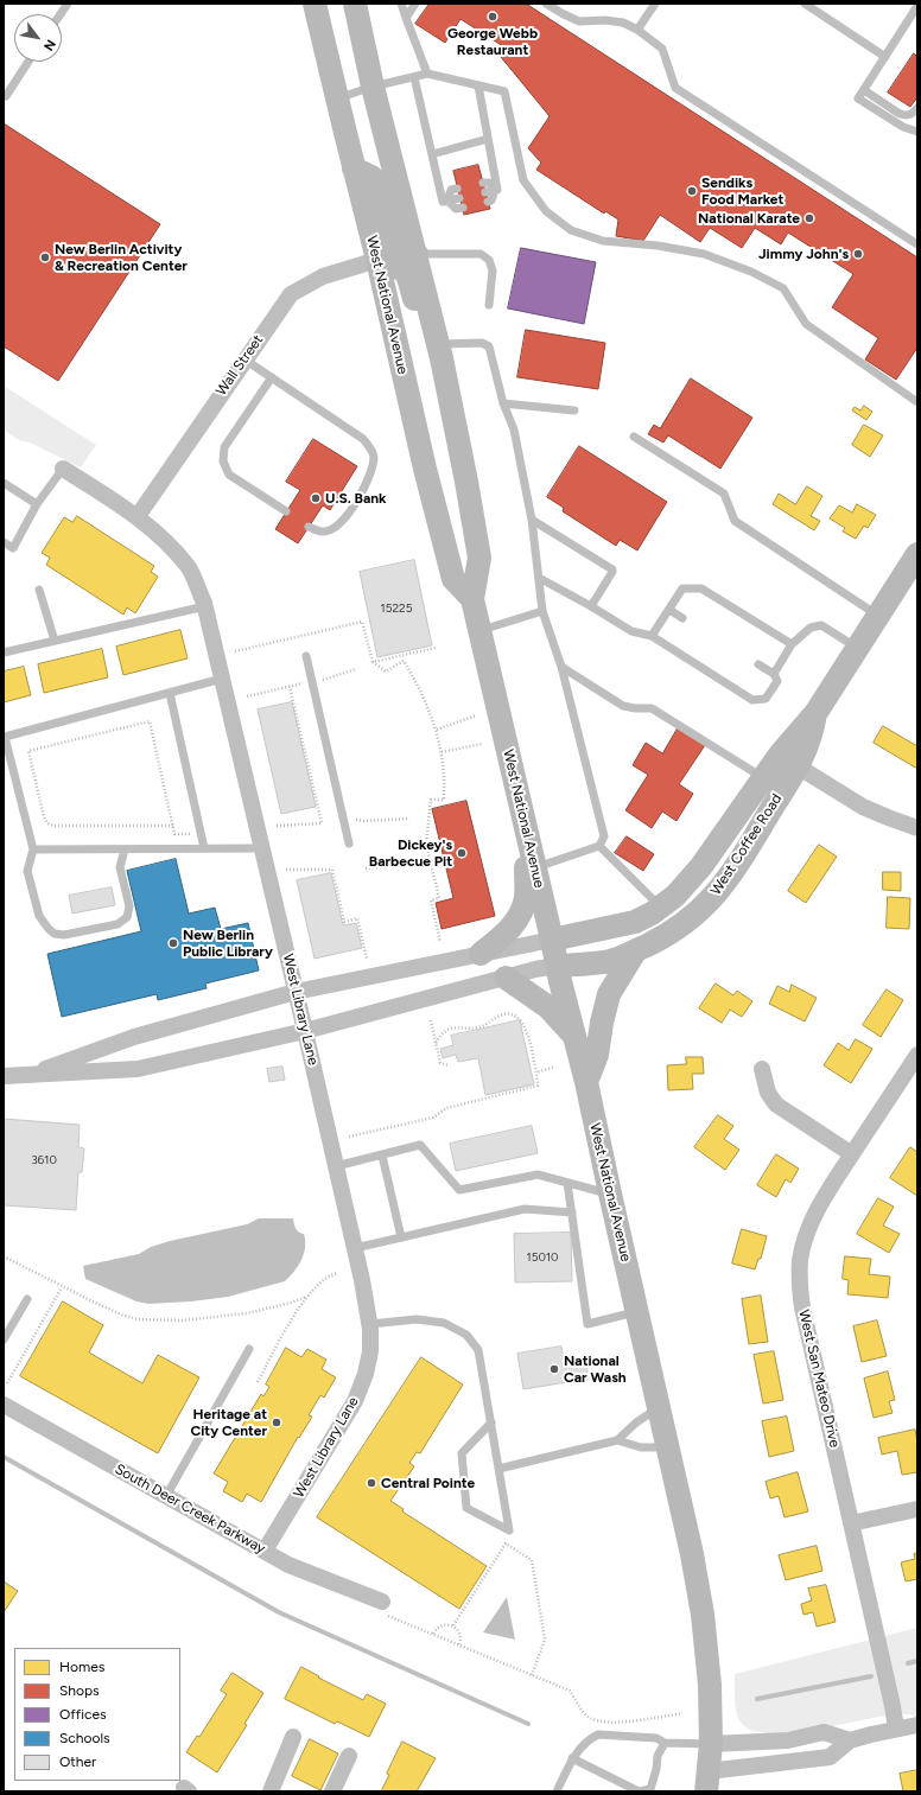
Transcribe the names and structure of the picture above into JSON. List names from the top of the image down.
{
  "streets": {
    "main road": ["West National Avenue", "West Coffee Road"],
    "street": [
      "Wall Street",
      "West Library Lane",
      "West San Mateo Drive",
      "South Deer Creek Parkway"
    ]
  },
  "crossings": [
    ["West National Avenue", "Wall Street"],
    ["West National Avenue", "West Coffee Road"],
    ["Wall Street", "West Library Lane"],
    ["West Library Lane", "South Deer Creek Parkway"]
  ],
  "places": [
    "George Webb Restaurant",
    "Sendiks Food Market",
    "National Karate",
    "Jimmy John's",
    "New Berlin Activity & Recreation Center",
    "U.S. Bank",
    "Dickey's Barbecue Pit",
    "New Berlin Public Library",
    "National Car Wash",
    "Heritage at City Center",
    "Central Pointe"
  ],
  "house_numbers": ["15225", "3610", "15010"],
  "legend": [
    "Homes",
    "Shops",
    "Offices",
    "Schools",
    "Other"
  ],
  "north": "bottom right"
}
